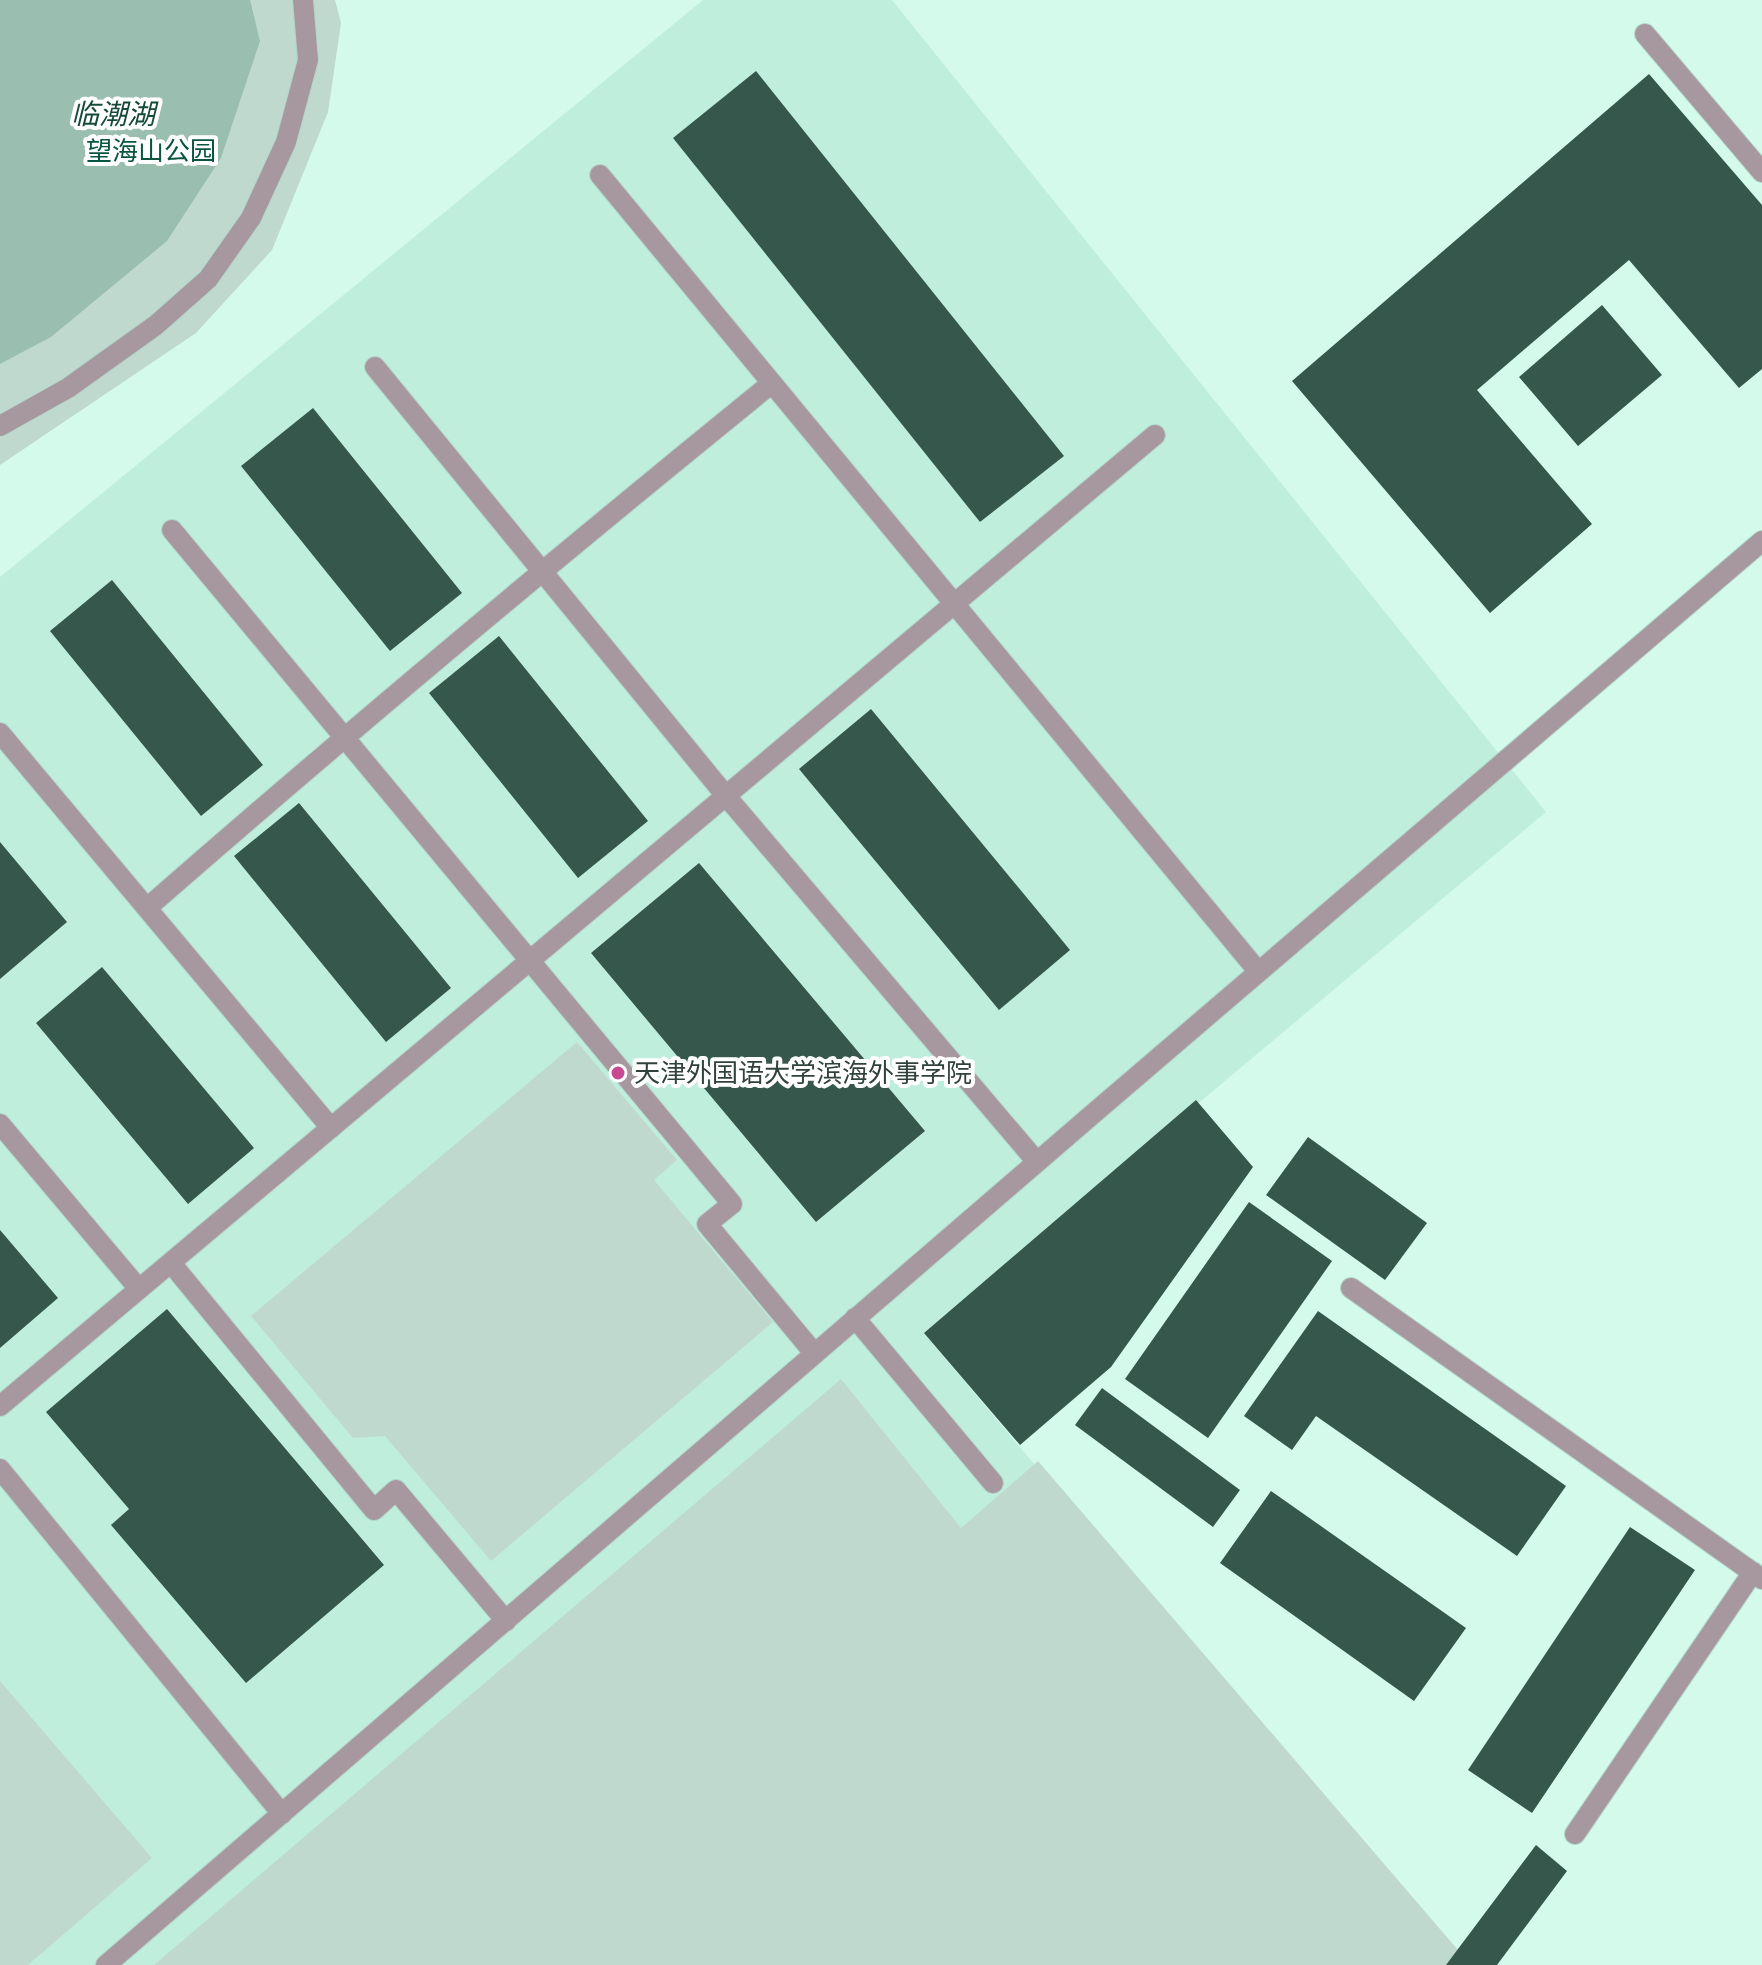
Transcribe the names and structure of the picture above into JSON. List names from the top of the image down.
{
  "water": ["临潮湖"],
  "parks": ["望海山公园"],
  "places": ["天津外国语大学滨海外事学院"]
}
